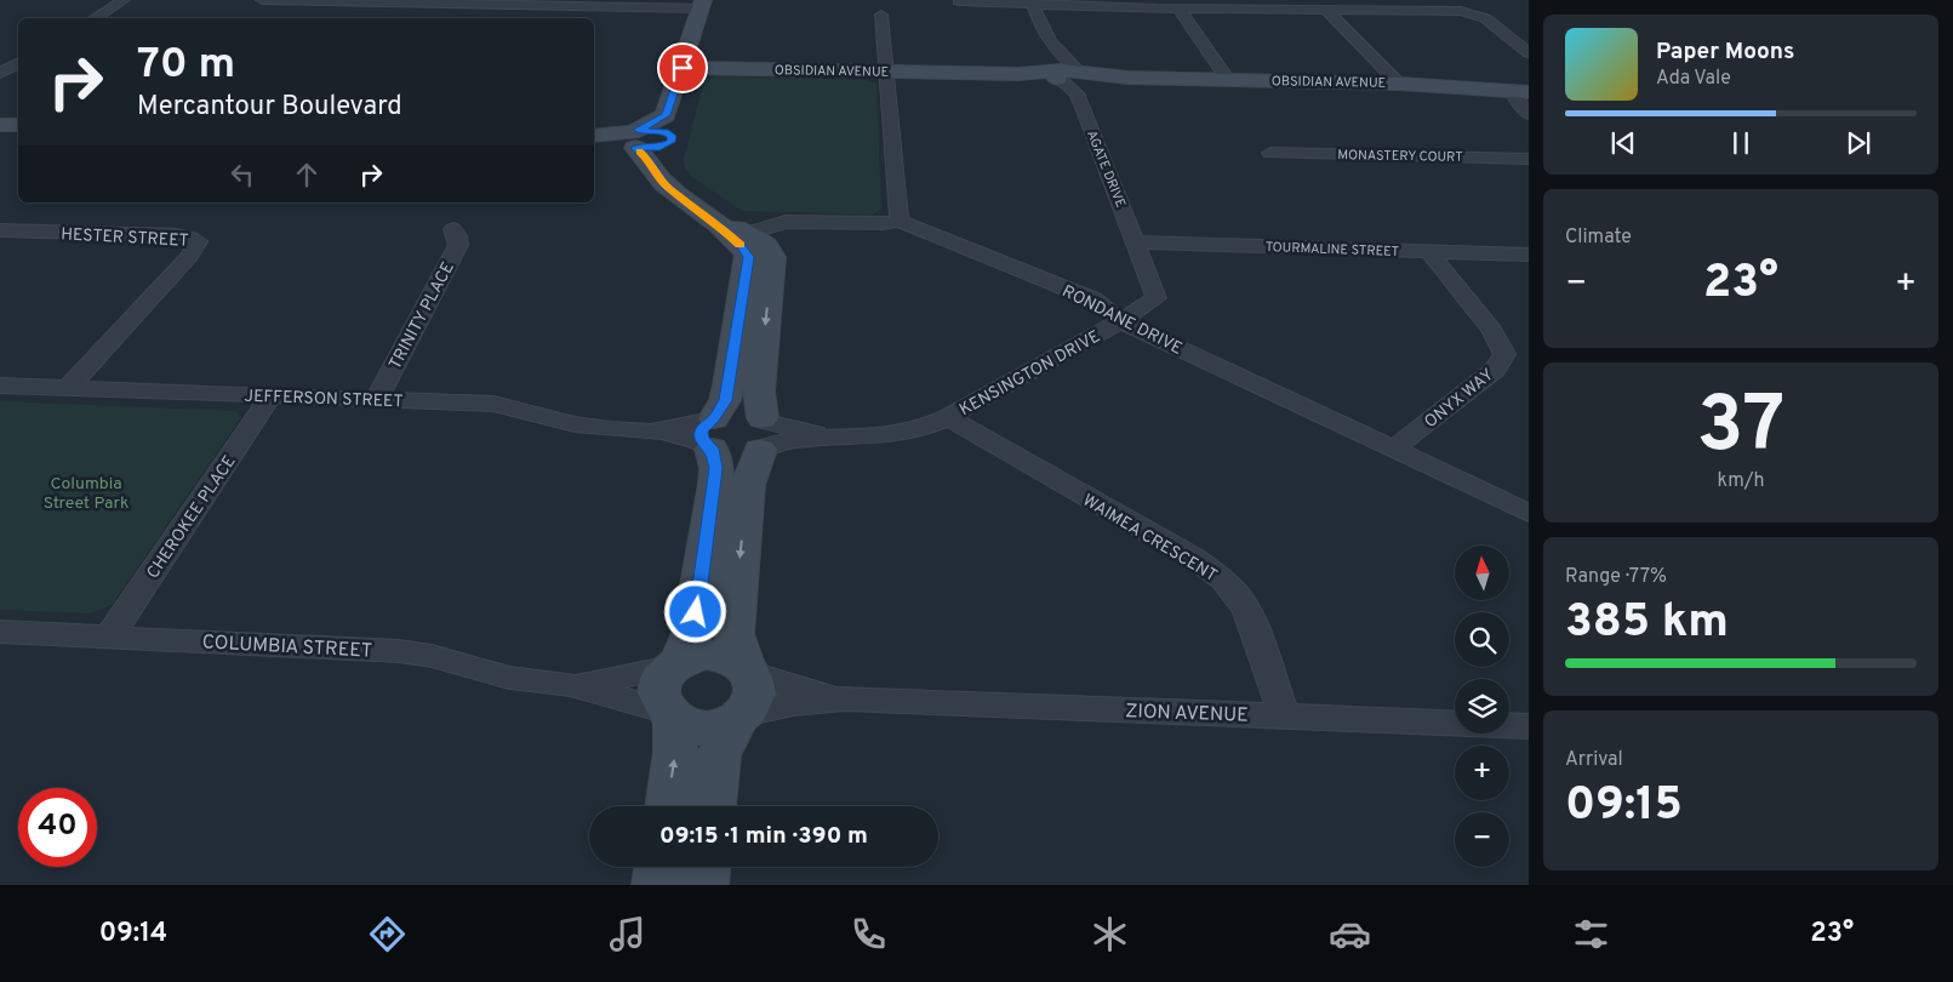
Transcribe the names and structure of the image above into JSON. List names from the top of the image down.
{
  "streets": {
    "street": [
      "OBSIDIAN AVENUE",
      "MONASTERY COURT",
      "AGATE DRIVE",
      "HESTER STREET",
      "TOURMALINE STREET",
      "TRINITY PLACE",
      "RONDANE DRIVE",
      "KENSINGTON DRIVE",
      "JEFFERSON STREET",
      "ONYX WAY",
      "CHEROKEE PLACE",
      "WAIMEA CRESCENT",
      "COLUMBIA STREET",
      "ZION AVENUE"
    ]
  },
  "crossings": [
    ["OBSIDIAN AVENUE", "AGATE DRIVE"],
    ["AGATE DRIVE", "TOURMALINE STREET"],
    ["AGATE DRIVE", "KENSINGTON DRIVE"],
    ["HESTER STREET", "JEFFERSON STREET"],
    ["TOURMALINE STREET", "KENSINGTON DRIVE"],
    ["TOURMALINE STREET", "ONYX WAY"],
    ["TRINITY PLACE", "JEFFERSON STREET"],
    ["RONDANE DRIVE", "KENSINGTON DRIVE"],
    ["RONDANE DRIVE", "ONYX WAY"],
    ["KENSINGTON DRIVE", "WAIMEA CRESCENT"],
    ["JEFFERSON STREET", "CHEROKEE PLACE"],
    ["CHEROKEE PLACE", "COLUMBIA STREET"],
    ["WAIMEA CRESCENT", "ZION AVENUE"],
    ["COLUMBIA STREET", "ZION AVENUE"]
  ],
  "parks": ["Columbia Street Park"],
  "north": "top",
  "page": {
    "turn": ["70 m", "Mercantour Boulevard"],
    "song": ["Paper Moons", "Ada Vale"],
    "tile": [
      "Climate",
      ["37", "km/h"],
      ["Range · 77%", "385 km"],
      ["Arrival", "09:15"]
    ],
    "heat": ["−", "23°", "+"],
    "map_buttons": ["+", "−"],
    "limit": "40",
    "trip": "09:15 · 1 min · 390 m",
    "tabs": ["09:14", "23°"]
  }
}
